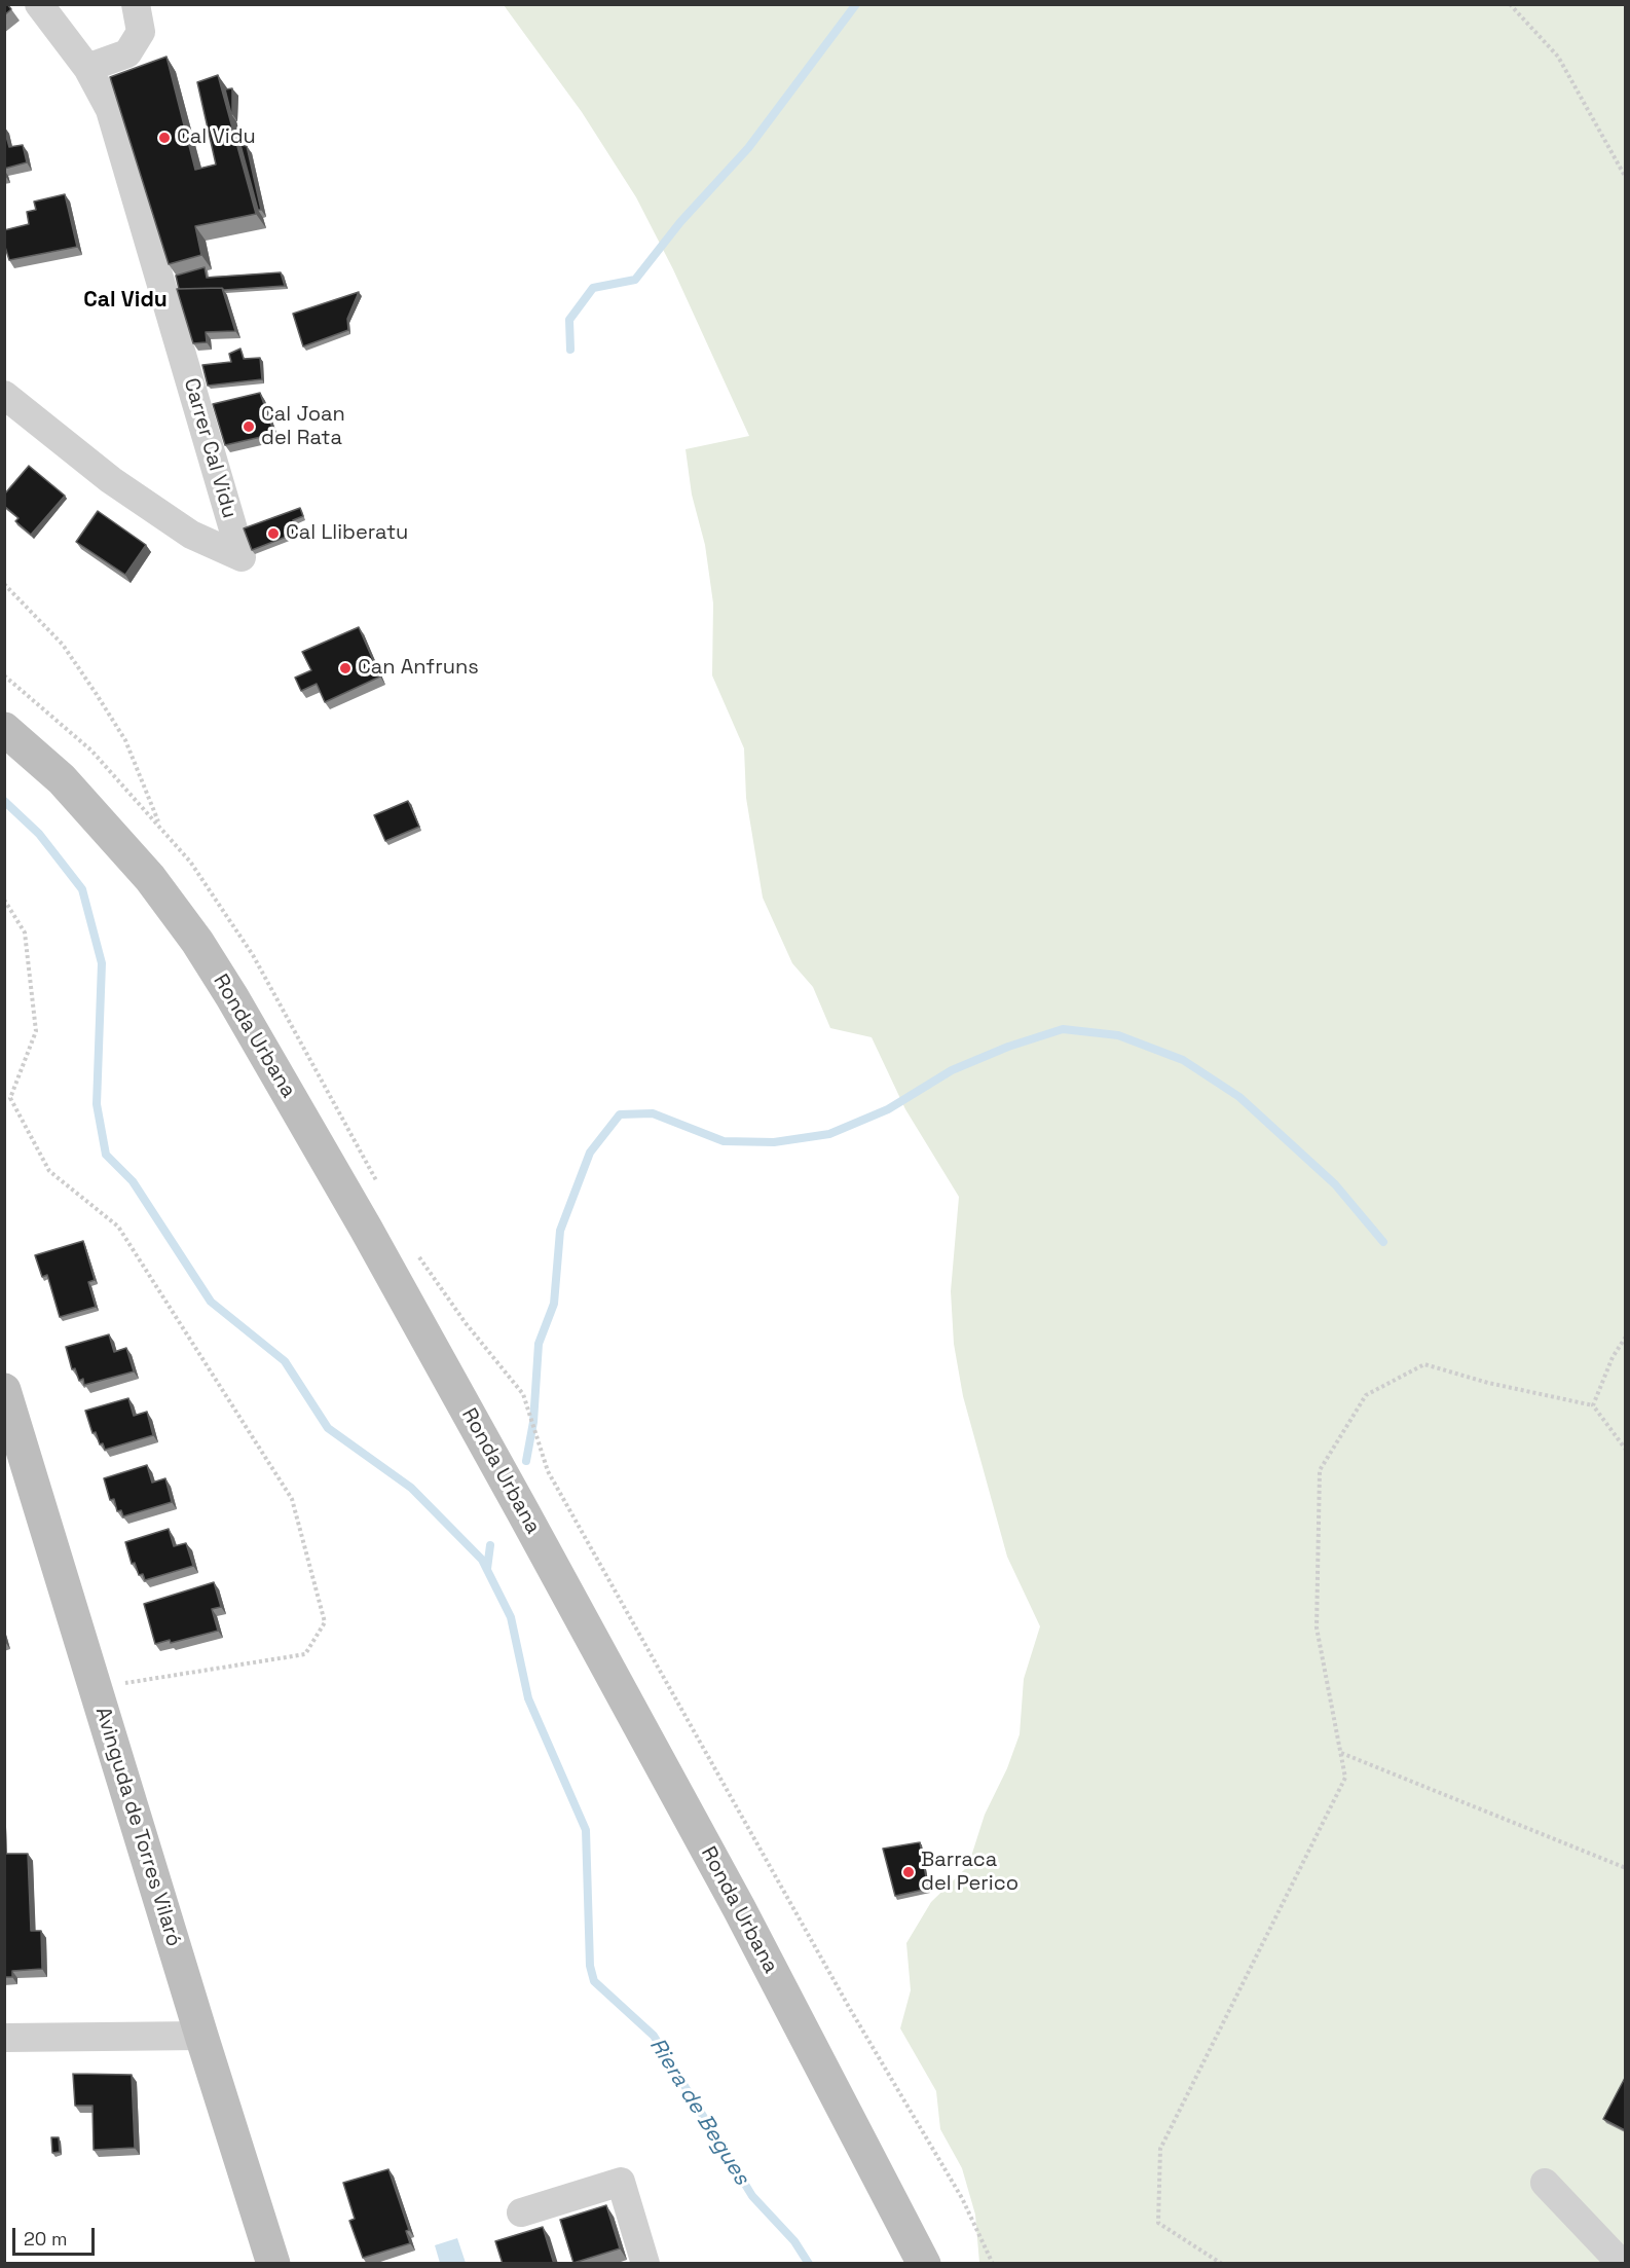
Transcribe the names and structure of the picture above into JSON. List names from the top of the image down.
{
  "streets": {
    "main road": ["Ronda Urbana", "Avinguda de Torres Vilaró"],
    "street": ["Carrer Cal Vidu"]
  },
  "districts": ["Cal Vidu"],
  "water": ["Riera de Begues"],
  "places": [
    "Cal Vidu",
    "Cal Joan del Rata",
    "Cal Lliberatu",
    "Can Anfruns",
    "Barraca del Perico"
  ],
  "scale_bar": "20 m"
}
